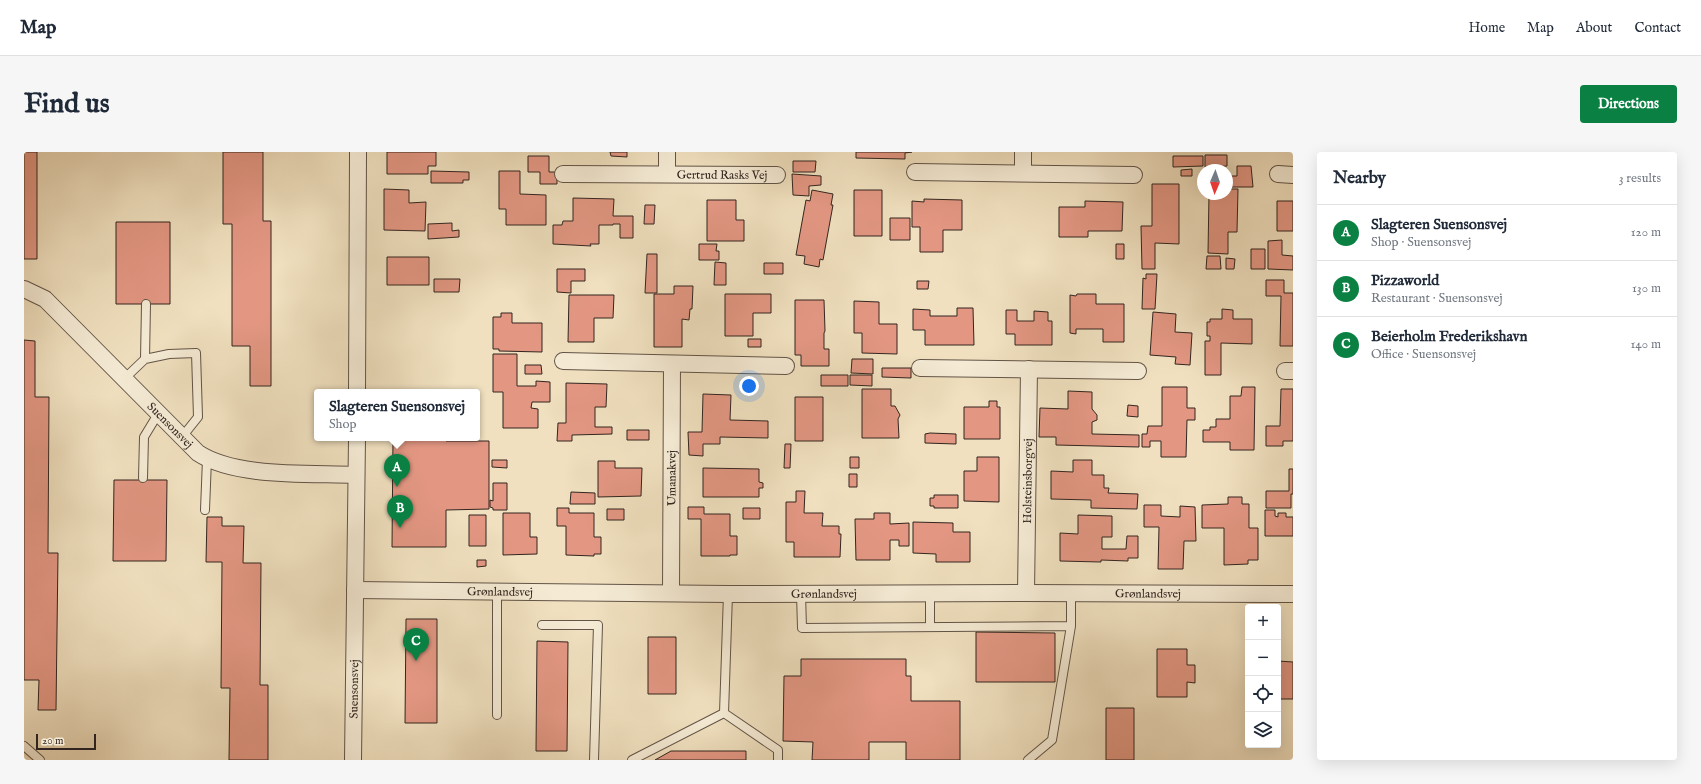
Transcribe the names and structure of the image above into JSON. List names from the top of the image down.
{
  "streets": {
    "street": [
      "Gertrud Rasks Vej",
      "Suensonsvej",
      "Umanakvej",
      "Holsteinsborgvej",
      "Grønlandsvej"
    ]
  },
  "crossings": [
    ["Suensonsvej", "Grønlandsvej"],
    ["Umanakvej", "Grønlandsvej"],
    ["Holsteinsborgvej", "Grønlandsvej"]
  ],
  "scale_bar": "20 m",
  "north": "bottom",
  "page": {
    "header": "Map",
    "nav": [
      "Home",
      "Map",
      "About",
      "Contact"
    ],
    "buttons": "Directions",
    "title": "Find us",
    "heading": ["Nearby", "3 results"],
    "list": [
      {
        "mark": "A",
        "name": "Slagteren Suensonsvej",
        "note": "Shop · Suensonsvej",
        "value": "120 m"
      },
      {
        "mark": "B",
        "name": "Pizzaworld",
        "note": "Restaurant · Suensonsvej",
        "value": "130 m"
      },
      {
        "mark": "C",
        "name": "Beierholm Frederikshavn",
        "note": "Office · Suensonsvej",
        "value": "140 m"
      }
    ],
    "popup": ["Slagteren Suensonsvej", "Shop"],
    "pins": ["A", "B", "C"],
    "map_buttons": ["+", "−"],
    "scale": "20 m"
  }
}
